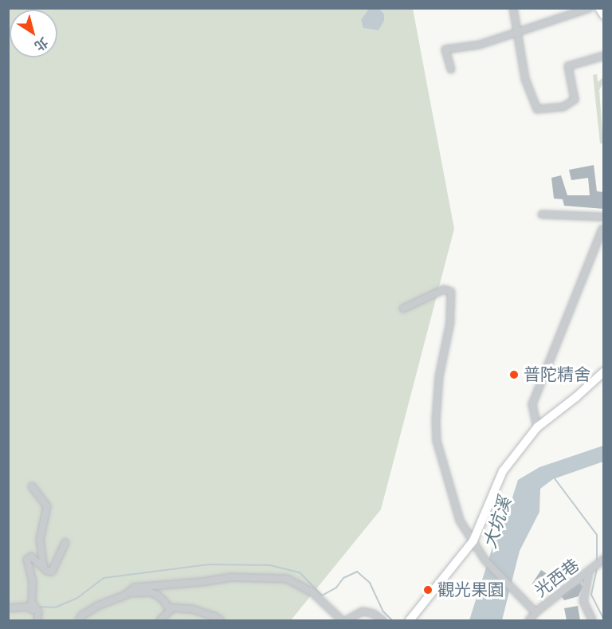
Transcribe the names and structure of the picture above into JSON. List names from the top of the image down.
{
  "streets": {
    "street": ["光西巷"]
  },
  "water": ["大坑溪"],
  "places": ["普陀精舍", "觀光果園"],
  "north": "bottom right"
}
